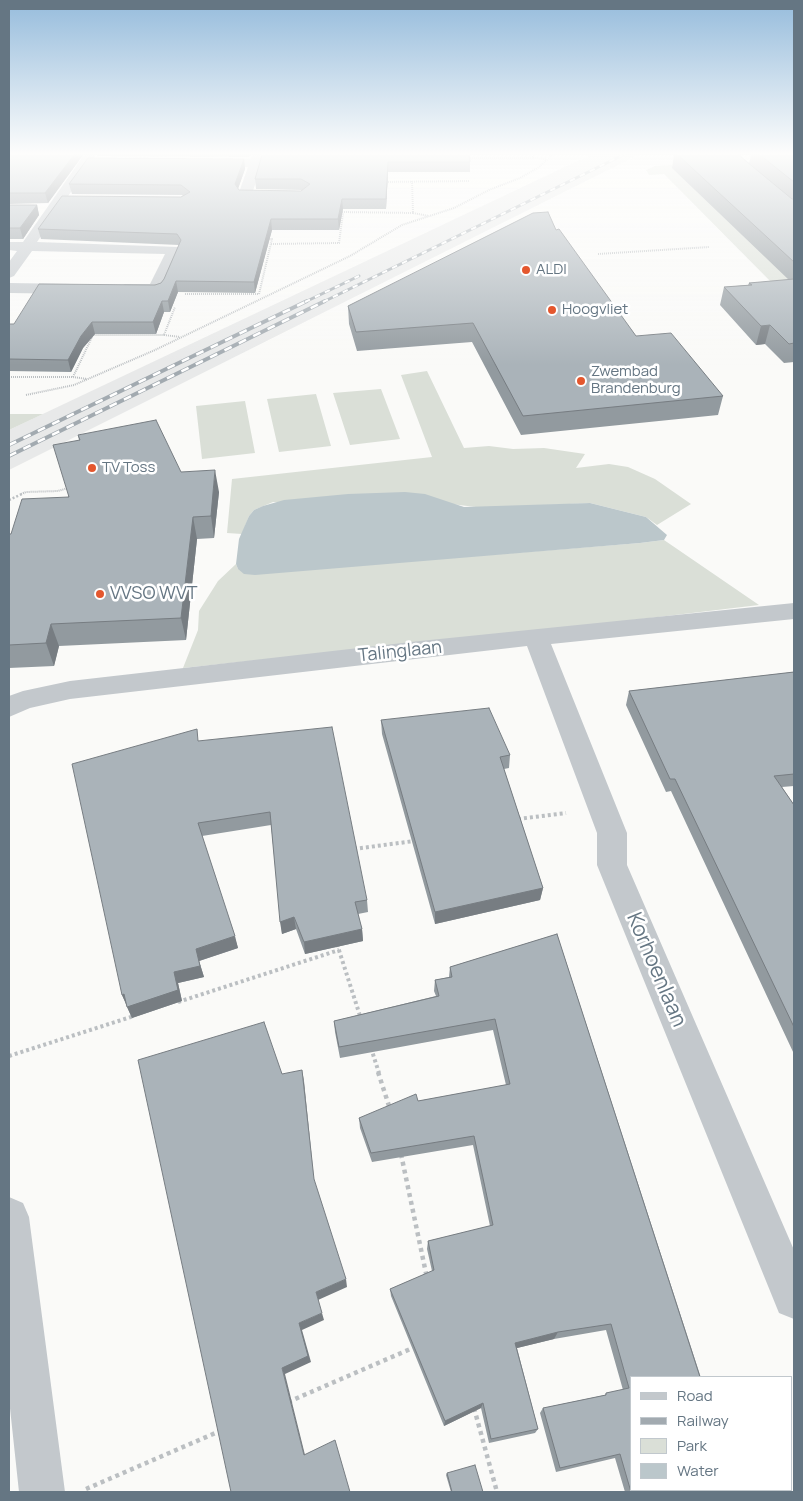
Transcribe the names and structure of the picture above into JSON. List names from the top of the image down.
{
  "streets": {
    "street": ["Talinglaan", "Korhoenlaan"]
  },
  "crossings": [
    ["Talinglaan", "Korhoenlaan"]
  ],
  "places": [
    "ALDI",
    "Hoogvliet",
    "Zwembad Brandenburg",
    "TV Toss",
    "VVSO WVT"
  ],
  "legend": [
    "Road",
    "Railway",
    "Park",
    "Water"
  ]
}
